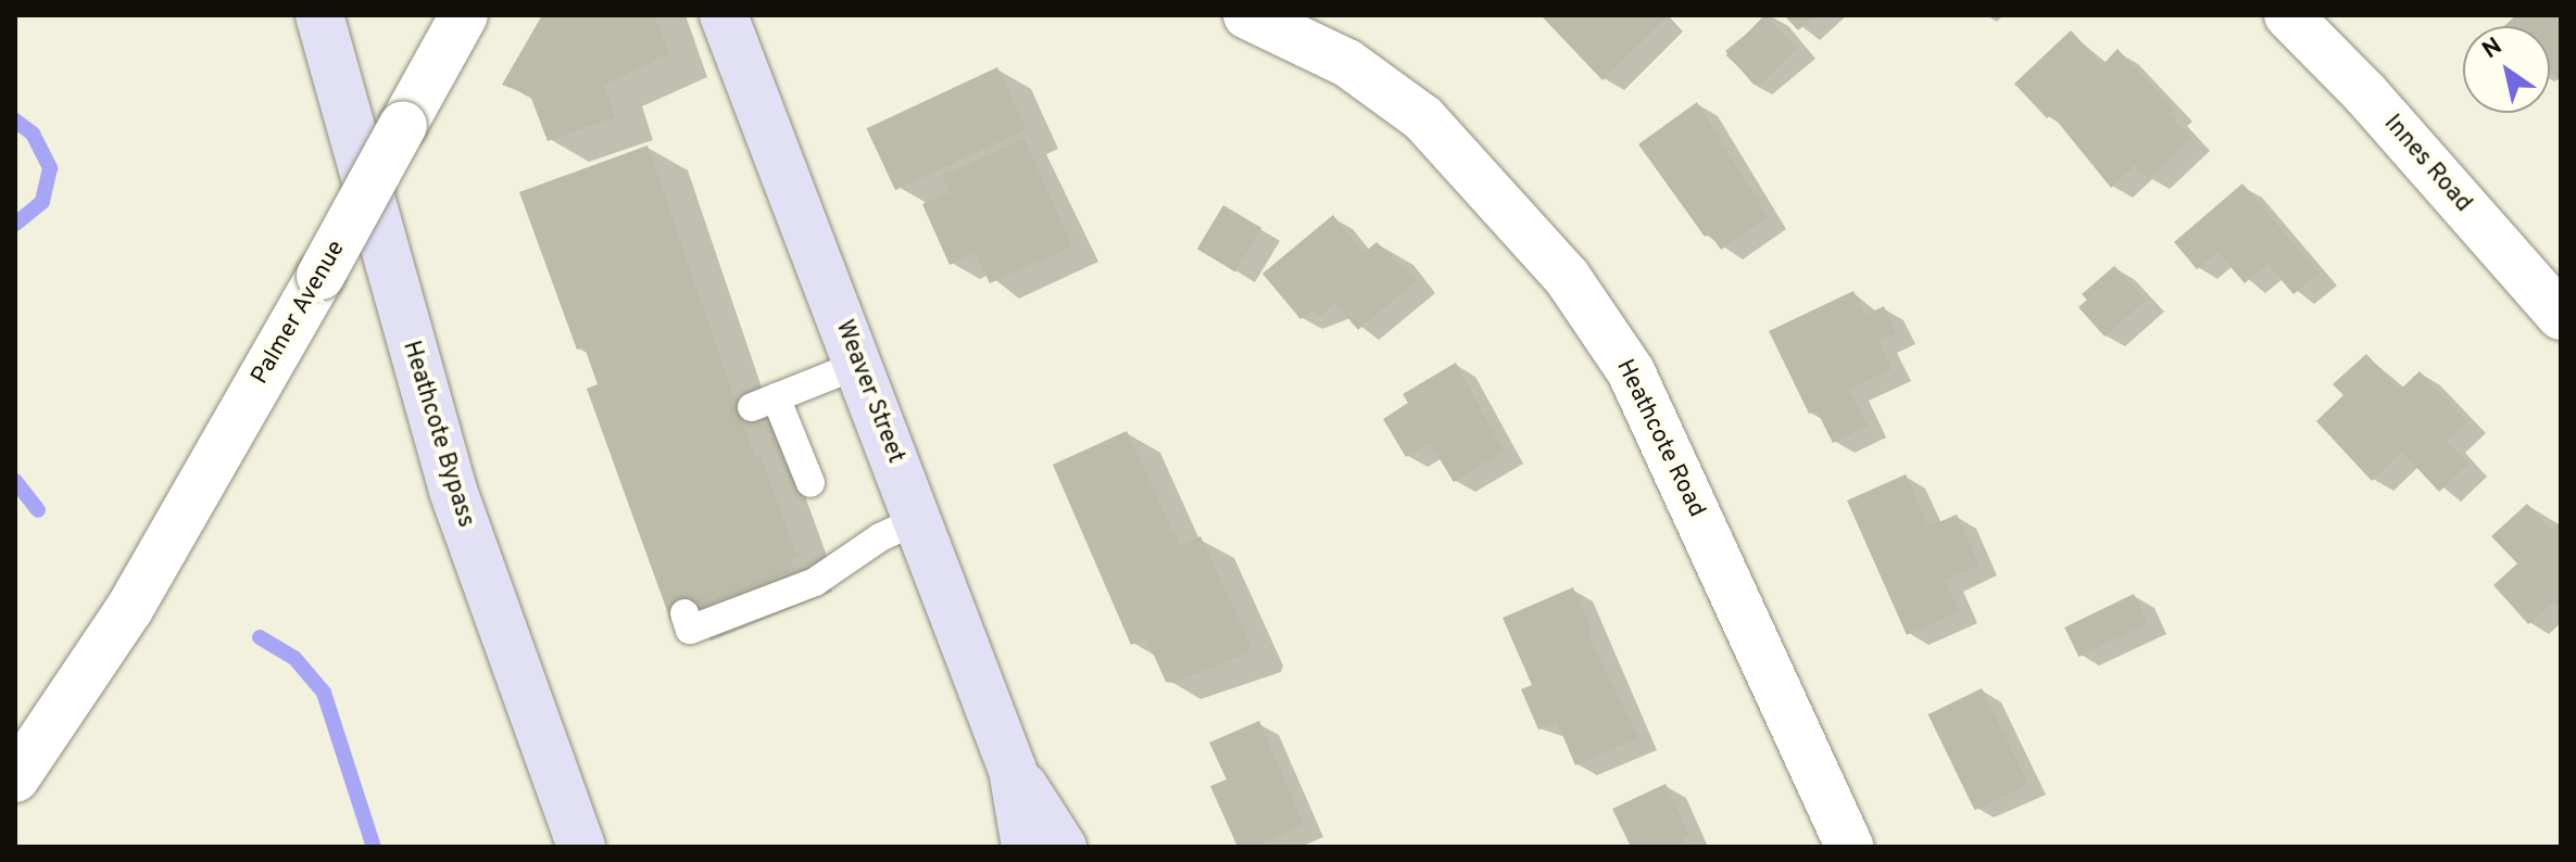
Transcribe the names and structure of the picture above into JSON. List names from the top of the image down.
{
  "streets": {
    "main road": ["Weaver Street", "Heathcote Bypass"],
    "street": ["Innes Road", "Palmer Avenue", "Heathcote Road"]
  },
  "north": "top left"
}
